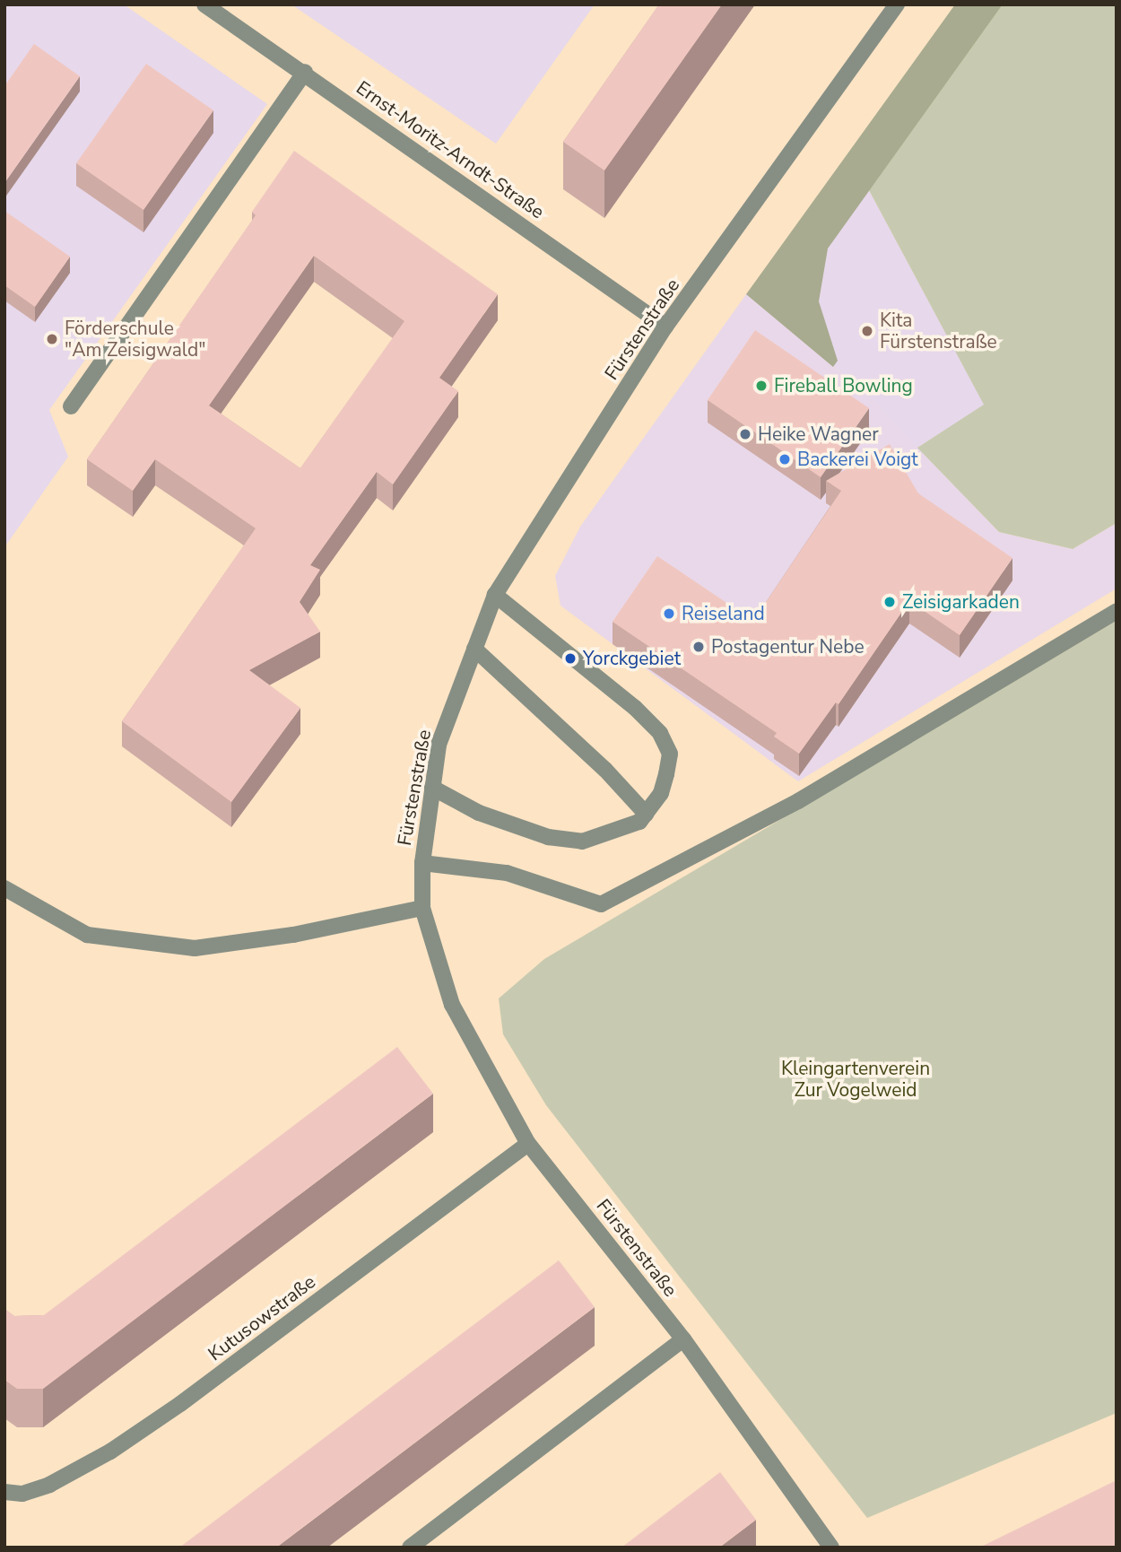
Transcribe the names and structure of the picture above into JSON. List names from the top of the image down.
{
  "streets": {
    "street": ["Ernst-Moritz-Arndt-Straße", "Fürstenstraße", "Kutusowstraße"]
  },
  "crossings": [
    ["Ernst-Moritz-Arndt-Straße", "Fürstenstraße"],
    ["Fürstenstraße", "Kutusowstraße"]
  ],
  "parks": ["Kleingartenverein Zur Vogelweid"],
  "places": [
    "Kita Fürstenstraße",
    "Förderschule \"Am Zeisigwald\"",
    "Fireball Bowling",
    "Heike Wagner",
    "Backerei Voigt",
    "Zeisigarkaden",
    "Reiseland",
    "Postagentur Nebe",
    "Yorckgebiet"
  ]
}
